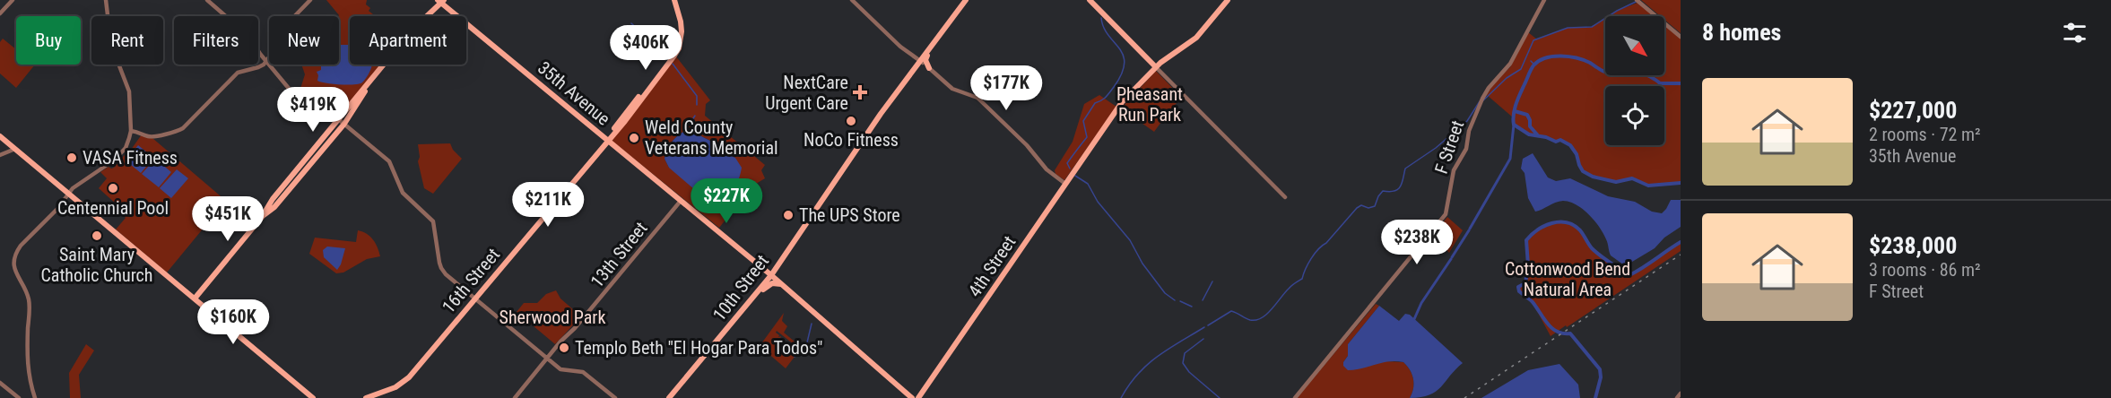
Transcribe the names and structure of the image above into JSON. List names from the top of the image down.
{
  "streets": {
    "main road": [
      "35th Avenue",
      "4th Street",
      "16th Street",
      "10th Street"
    ],
    "street": ["F Street", "13th Street"]
  },
  "crossings": [
    ["35th Avenue", "13th Street"],
    ["35th Avenue", "16th Street"],
    ["35th Avenue", "10th Street"]
  ],
  "parks": ["Pheasant Run Park", "Cottonwood Bend Natural Area", "Sherwood Park"],
  "places": {
    "health": ["NextCare Urgent Care"],
    "other": [
      "NoCo Fitness",
      "Weld County Veterans Memorial",
      "VASA Fitness",
      "Centennial Pool",
      "The UPS Store",
      "Saint Mary Catholic Church",
      "Templo Beth \"El Hogar Para Todos\""
    ]
  },
  "north": "bottom right",
  "page": {
    "heading": "8 homes",
    "chip": [
      "Buy",
      "Rent",
      "Filters",
      "New",
      "Apartment"
    ],
    "price": [
      "$406K",
      "$177K",
      "$419K",
      "$227K",
      "$211K",
      "$451K",
      "$238K",
      "$160K"
    ],
    "list": [
      {
        "name": "$227,000",
        "note": "2 rooms · 72 m² · 35th Avenue"
      },
      {
        "name": "$238,000",
        "note": "3 rooms · 86 m² · F Street"
      }
    ]
  }
}
